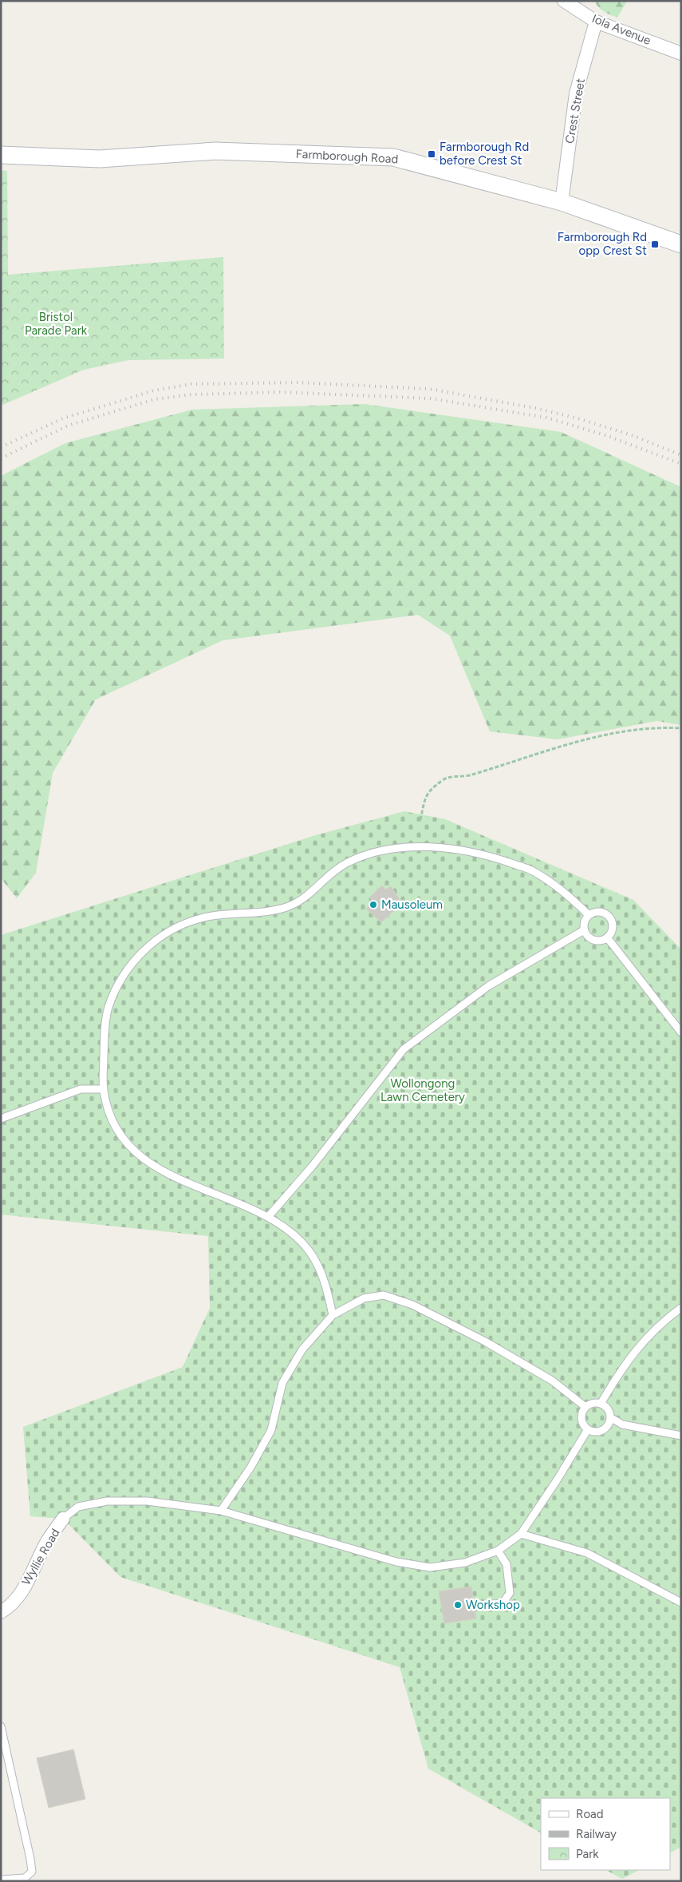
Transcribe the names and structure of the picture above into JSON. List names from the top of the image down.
{
  "streets": {
    "street": [
      "Iola Avenue",
      "Crest Street",
      "Farmborough Road",
      "Wyllie Road"
    ]
  },
  "crossings": [
    ["Iola Avenue", "Crest Street"],
    ["Crest Street", "Farmborough Road"]
  ],
  "parks": ["Bristol Parade Park", "Wollongong Lawn Cemetery"],
  "places": {
    "transit": ["Farmborough Rd before Crest St", "Farmborough Rd opp Crest St"],
    "other": ["Mausoleum", "Workshop"]
  },
  "legend": ["Road", "Railway", "Park"]
}
